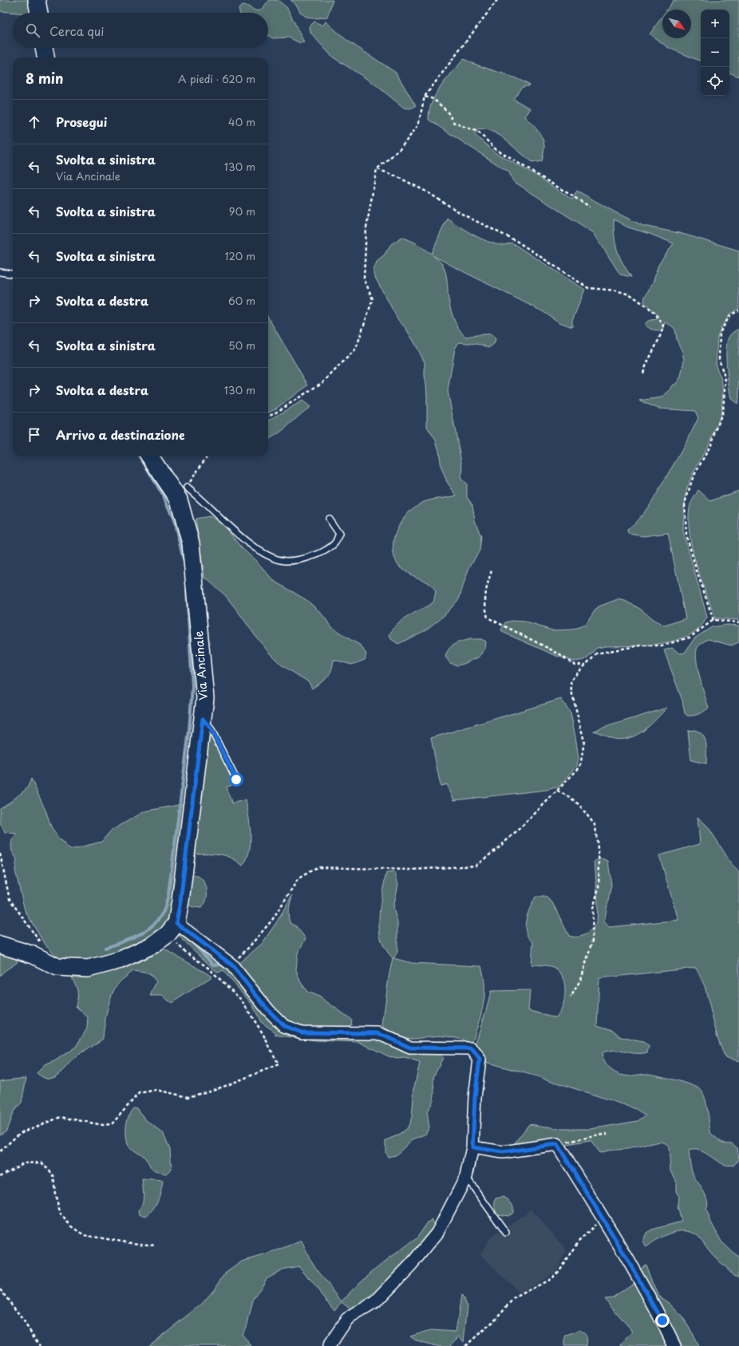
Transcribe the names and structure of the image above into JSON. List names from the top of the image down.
{
  "streets": {
    "main road": ["Via Ancinale"]
  },
  "north": "bottom right",
  "page": {
    "map_buttons": ["+", "−"],
    "search": "Cerca qui",
    "heading": ["8 min", "A piedi · 620 m"],
    "list": [
      ["Prosegui", "40 m"],
      ["Svolta a sinistra", "Via Ancinale", "130 m"],
      ["Svolta a sinistra", "90 m"],
      ["Svolta a sinistra", "120 m"],
      ["Svolta a destra", "60 m"],
      ["Svolta a sinistra", "50 m"],
      ["Svolta a destra", "130 m"],
      "Arrivo a destinazione"
    ]
  }
}
